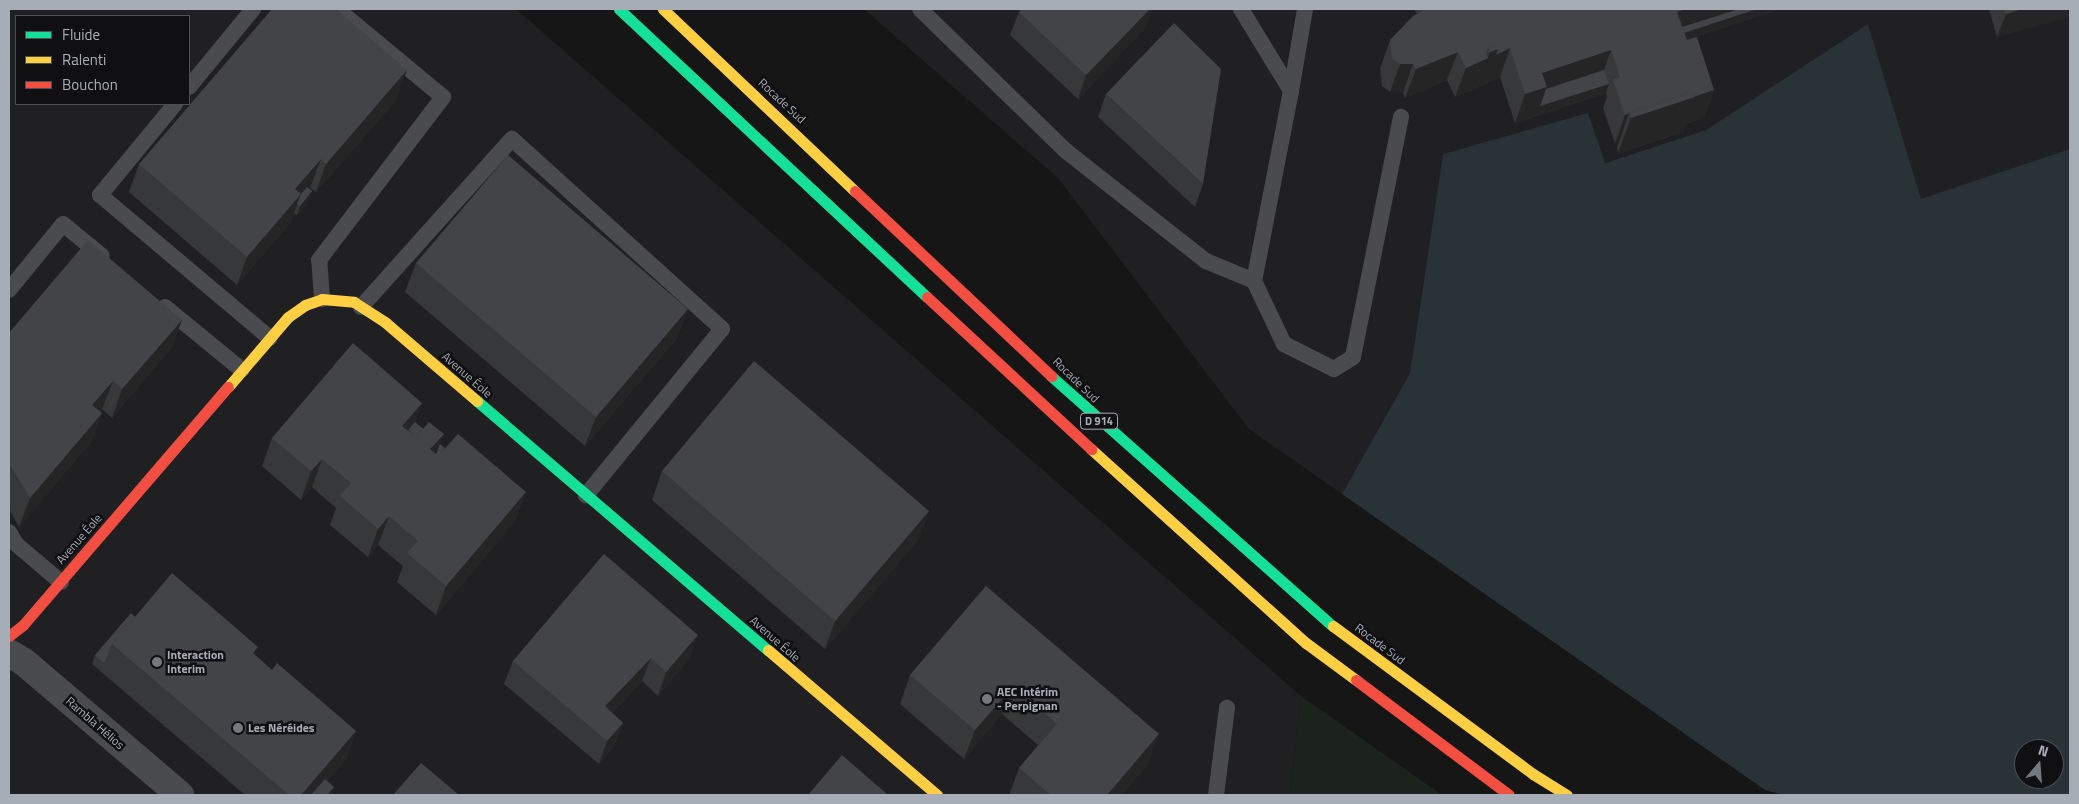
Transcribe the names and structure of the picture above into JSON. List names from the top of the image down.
{
  "streets": {
    "main road": ["Rocade Sud", "Avenue Éole", "D 914"],
    "street": ["Rambla Hélios"]
  },
  "places": ["Interaction Interim", "AEC Intérim - Perpignan", "Les Néréides"],
  "legend": ["Fluide", "Ralenti", "Bouchon"],
  "north": "top"
}
